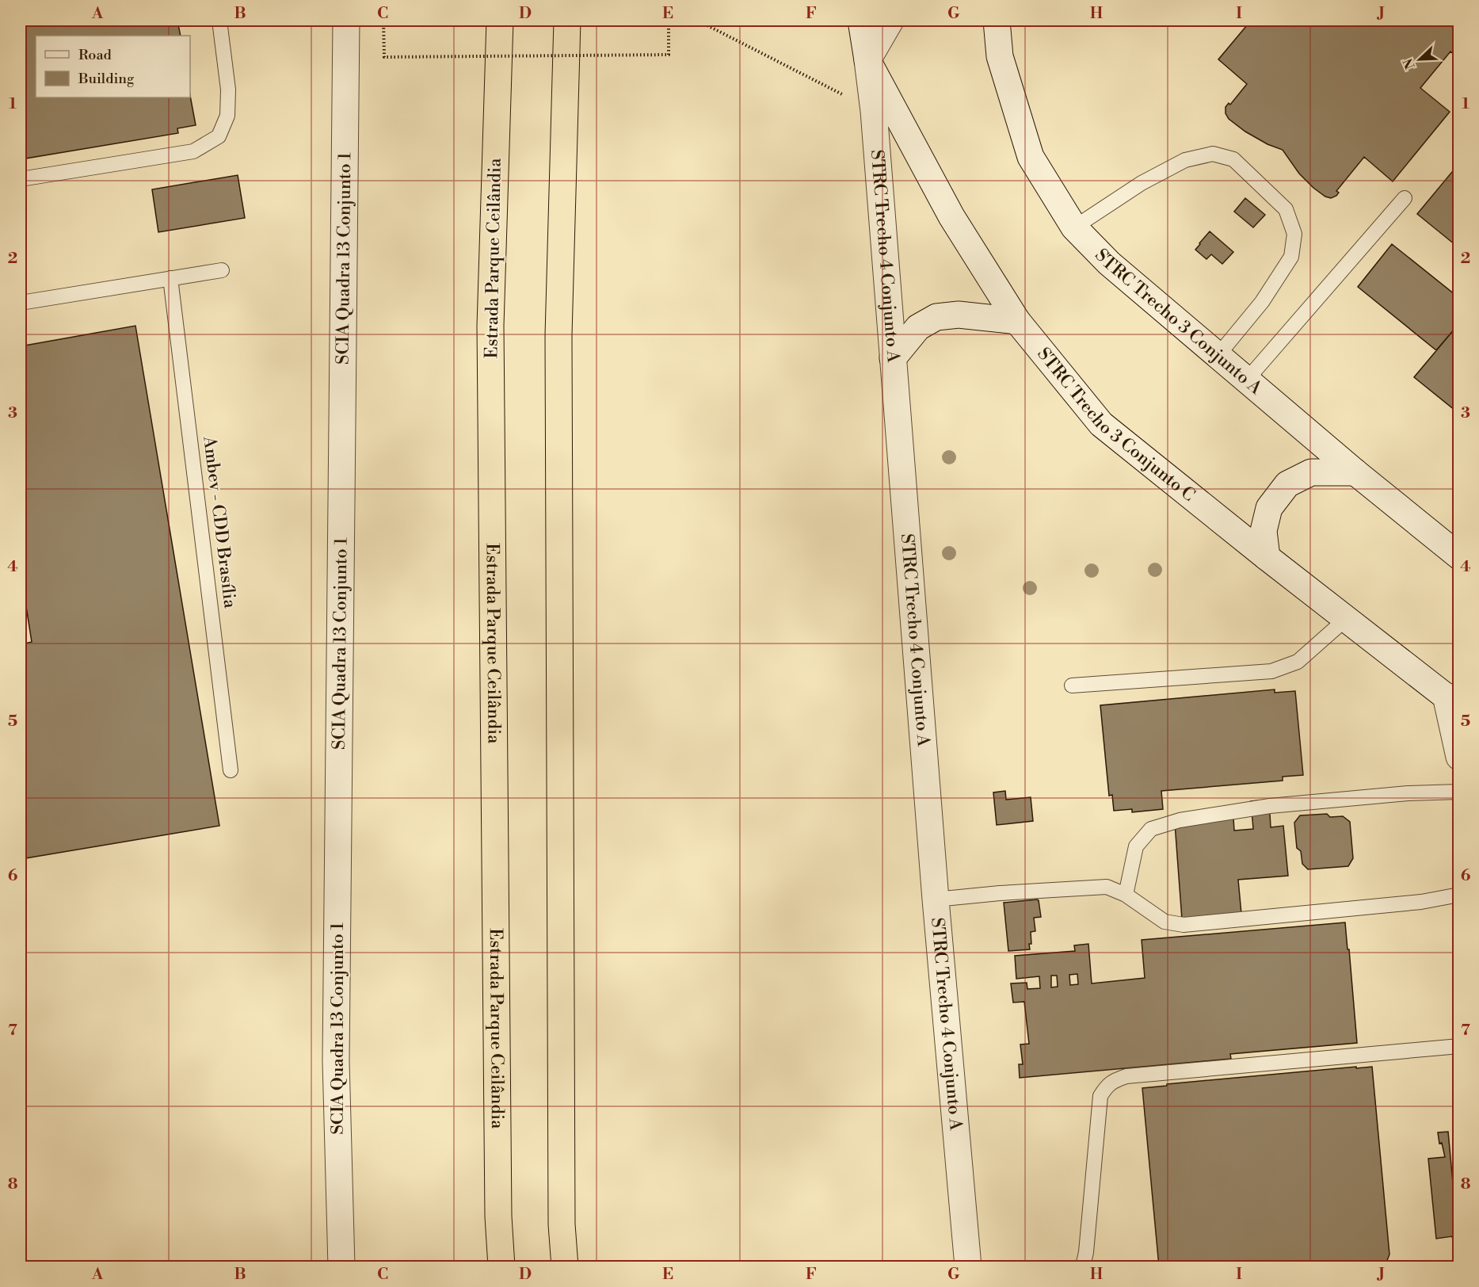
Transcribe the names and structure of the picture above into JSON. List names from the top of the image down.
{
  "streets": {
    "highway": ["Estrada Parque Ceilândia"],
    "street": [
      "STRC Trecho 4 Conjunto A",
      "SCIA Quadra 13 Conjunto 1",
      "STRC Trecho 3 Conjunto A",
      "STRC Trecho 3 Conjunto C"
    ],
    "lane": ["Ambev - CDD Brasília"]
  },
  "crossings": [
    ["STRC Trecho 4 Conjunto A", "STRC Trecho 3 Conjunto C"]
  ],
  "legend": ["Road", "Building"],
  "north": "bottom left",
  "grid": {
    "columns": [
      "A",
      "B",
      "C",
      "D",
      "E",
      "F",
      "G",
      "H",
      "I",
      "J"
    ],
    "rows": [
      "1",
      "2",
      "3",
      "4",
      "5",
      "6",
      "7",
      "8"
    ]
  }
}
